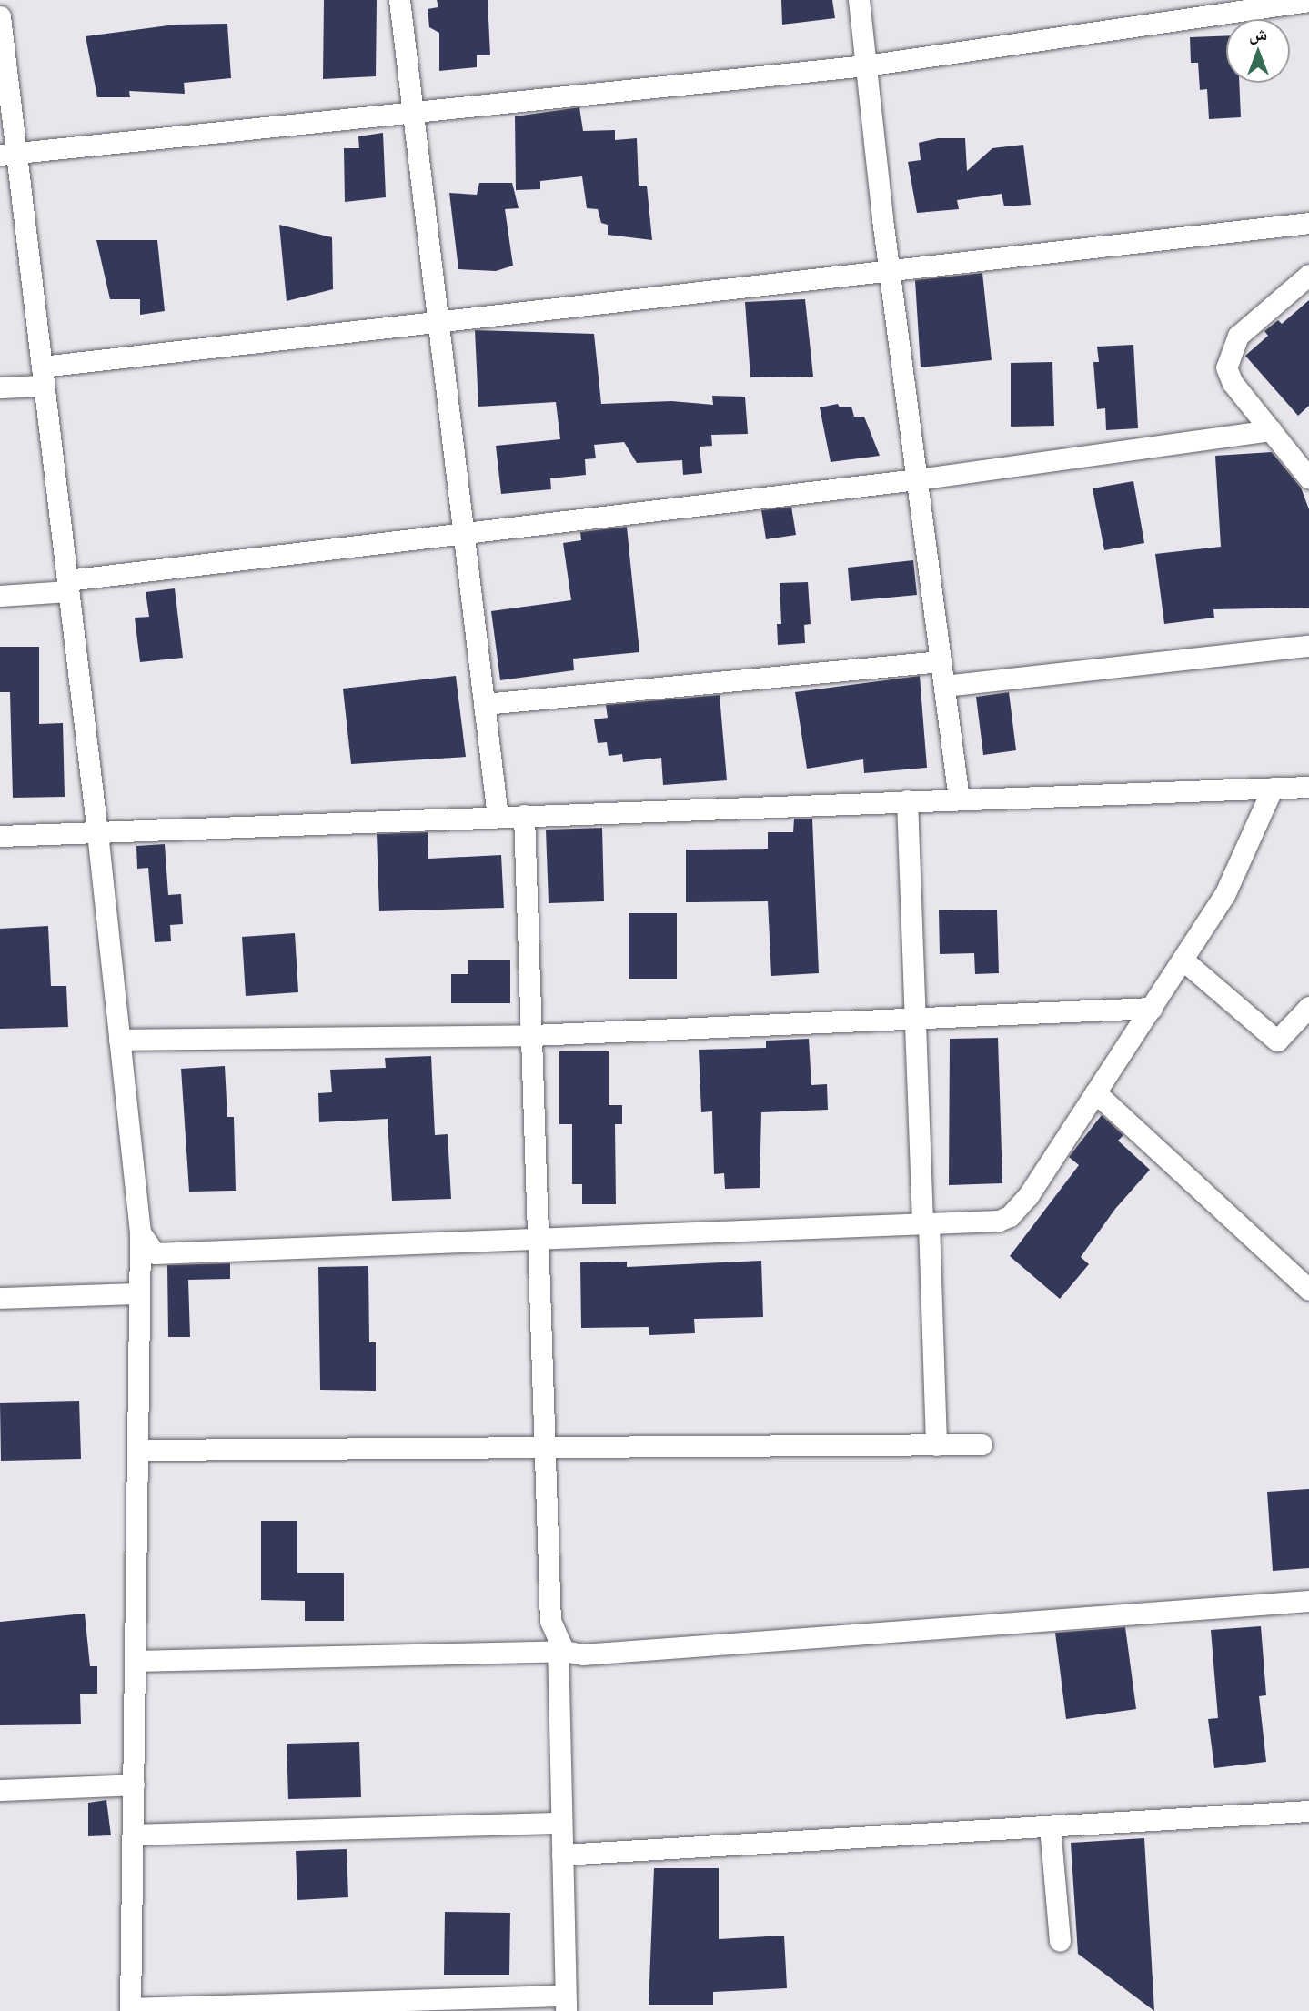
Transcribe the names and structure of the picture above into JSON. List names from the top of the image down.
{
  "north": "top"
}
